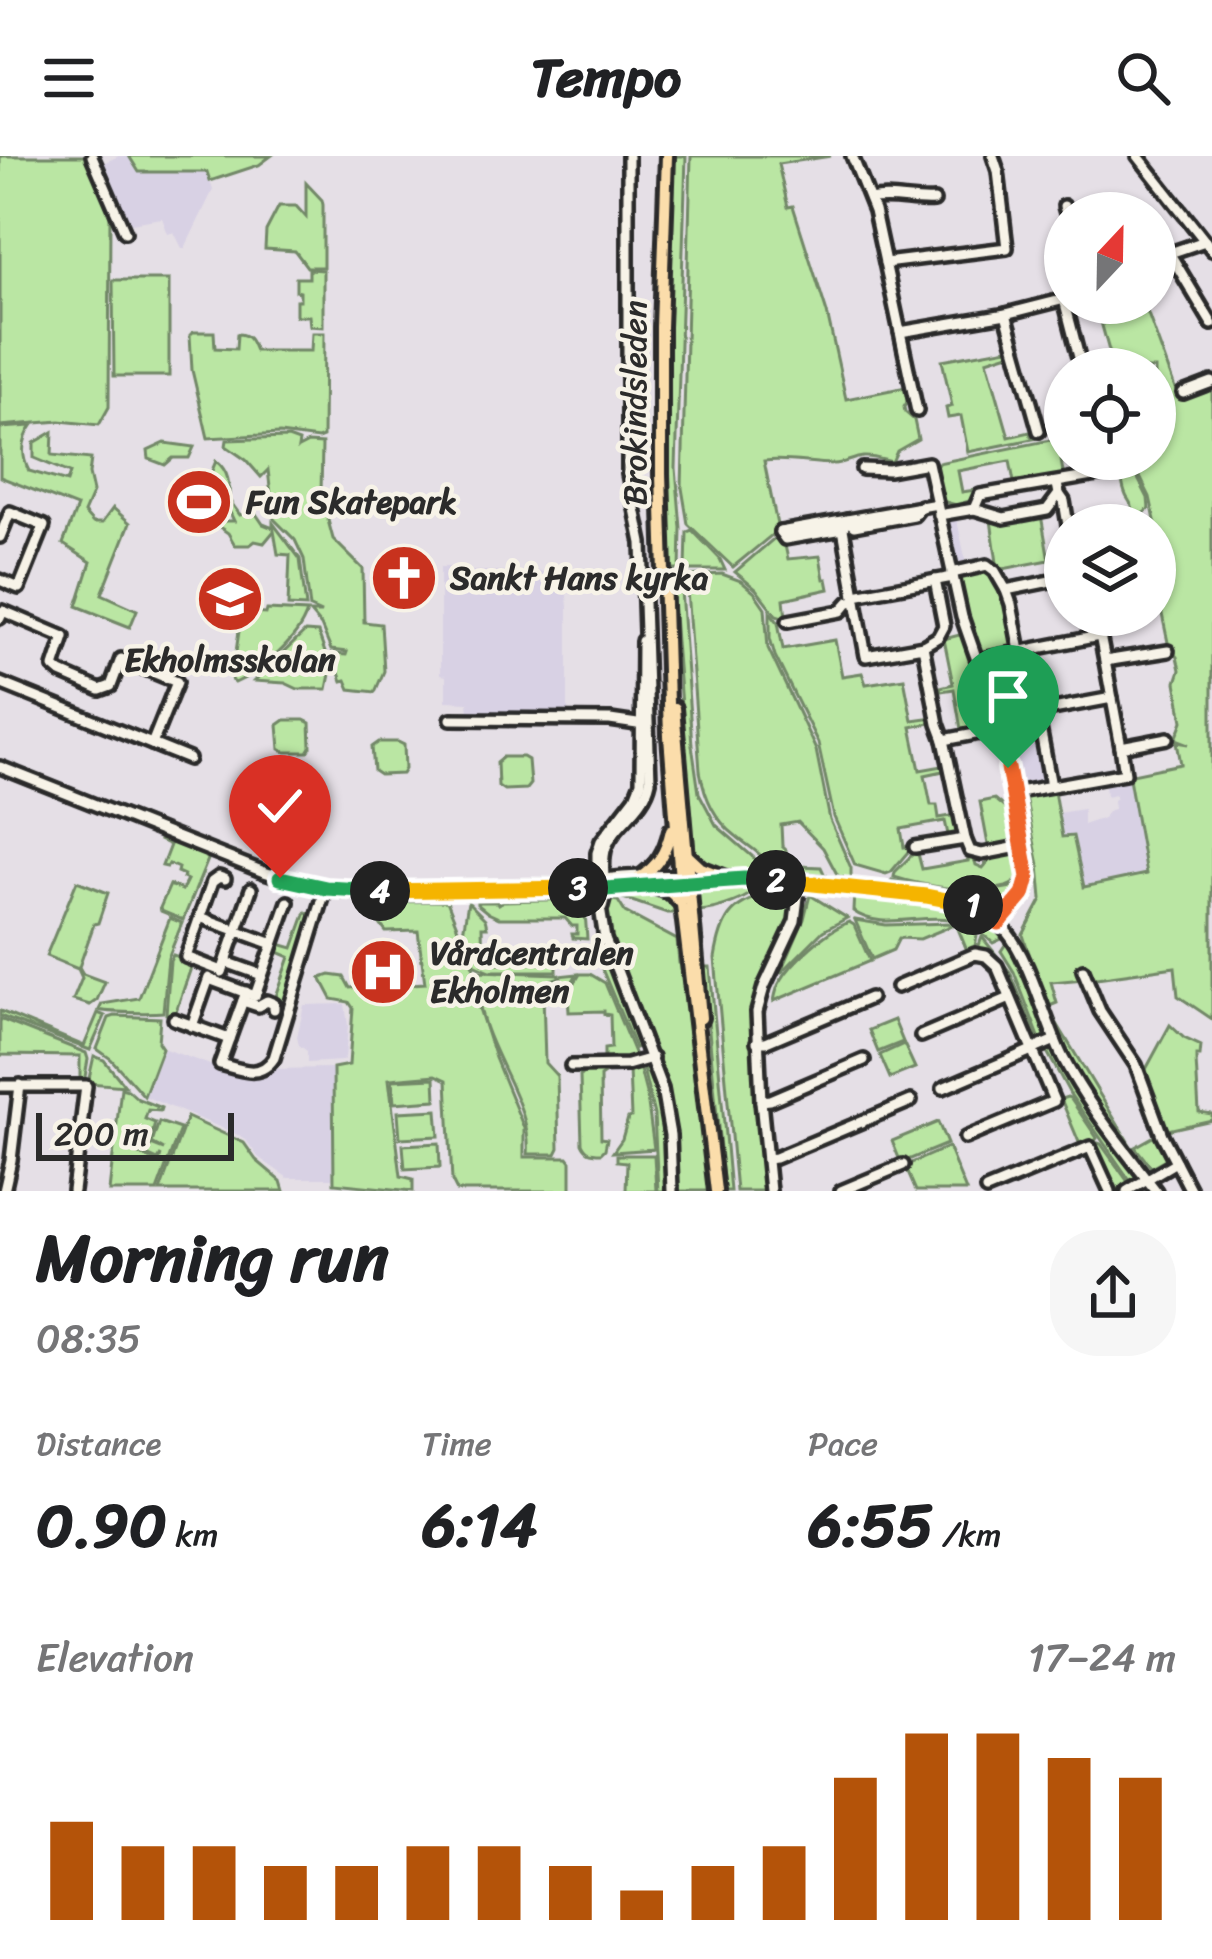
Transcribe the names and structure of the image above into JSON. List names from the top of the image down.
{
  "streets": {
    "main road": ["Brokindsleden"]
  },
  "places": {
    "sports": ["Fun Skatepark"],
    "church": ["Sankt Hans kyrka"],
    "school or university": ["Ekholmsskolan"],
    "hospital": ["Vårdcentralen Ekholmen"]
  },
  "scale_bar": "200 m",
  "north": "top",
  "page": {
    "header": "Tempo",
    "pins": [
      "2",
      "3",
      "4",
      "1"
    ],
    "scale": "200 m",
    "heading": ["Morning run", "08:35"],
    "stats": [
      ["Distance", "0.90 km"],
      ["Time", "6:14"],
      ["Pace", "6:55 /km"]
    ],
    "chart": ["Elevation", "17–24 m"]
  }
}
